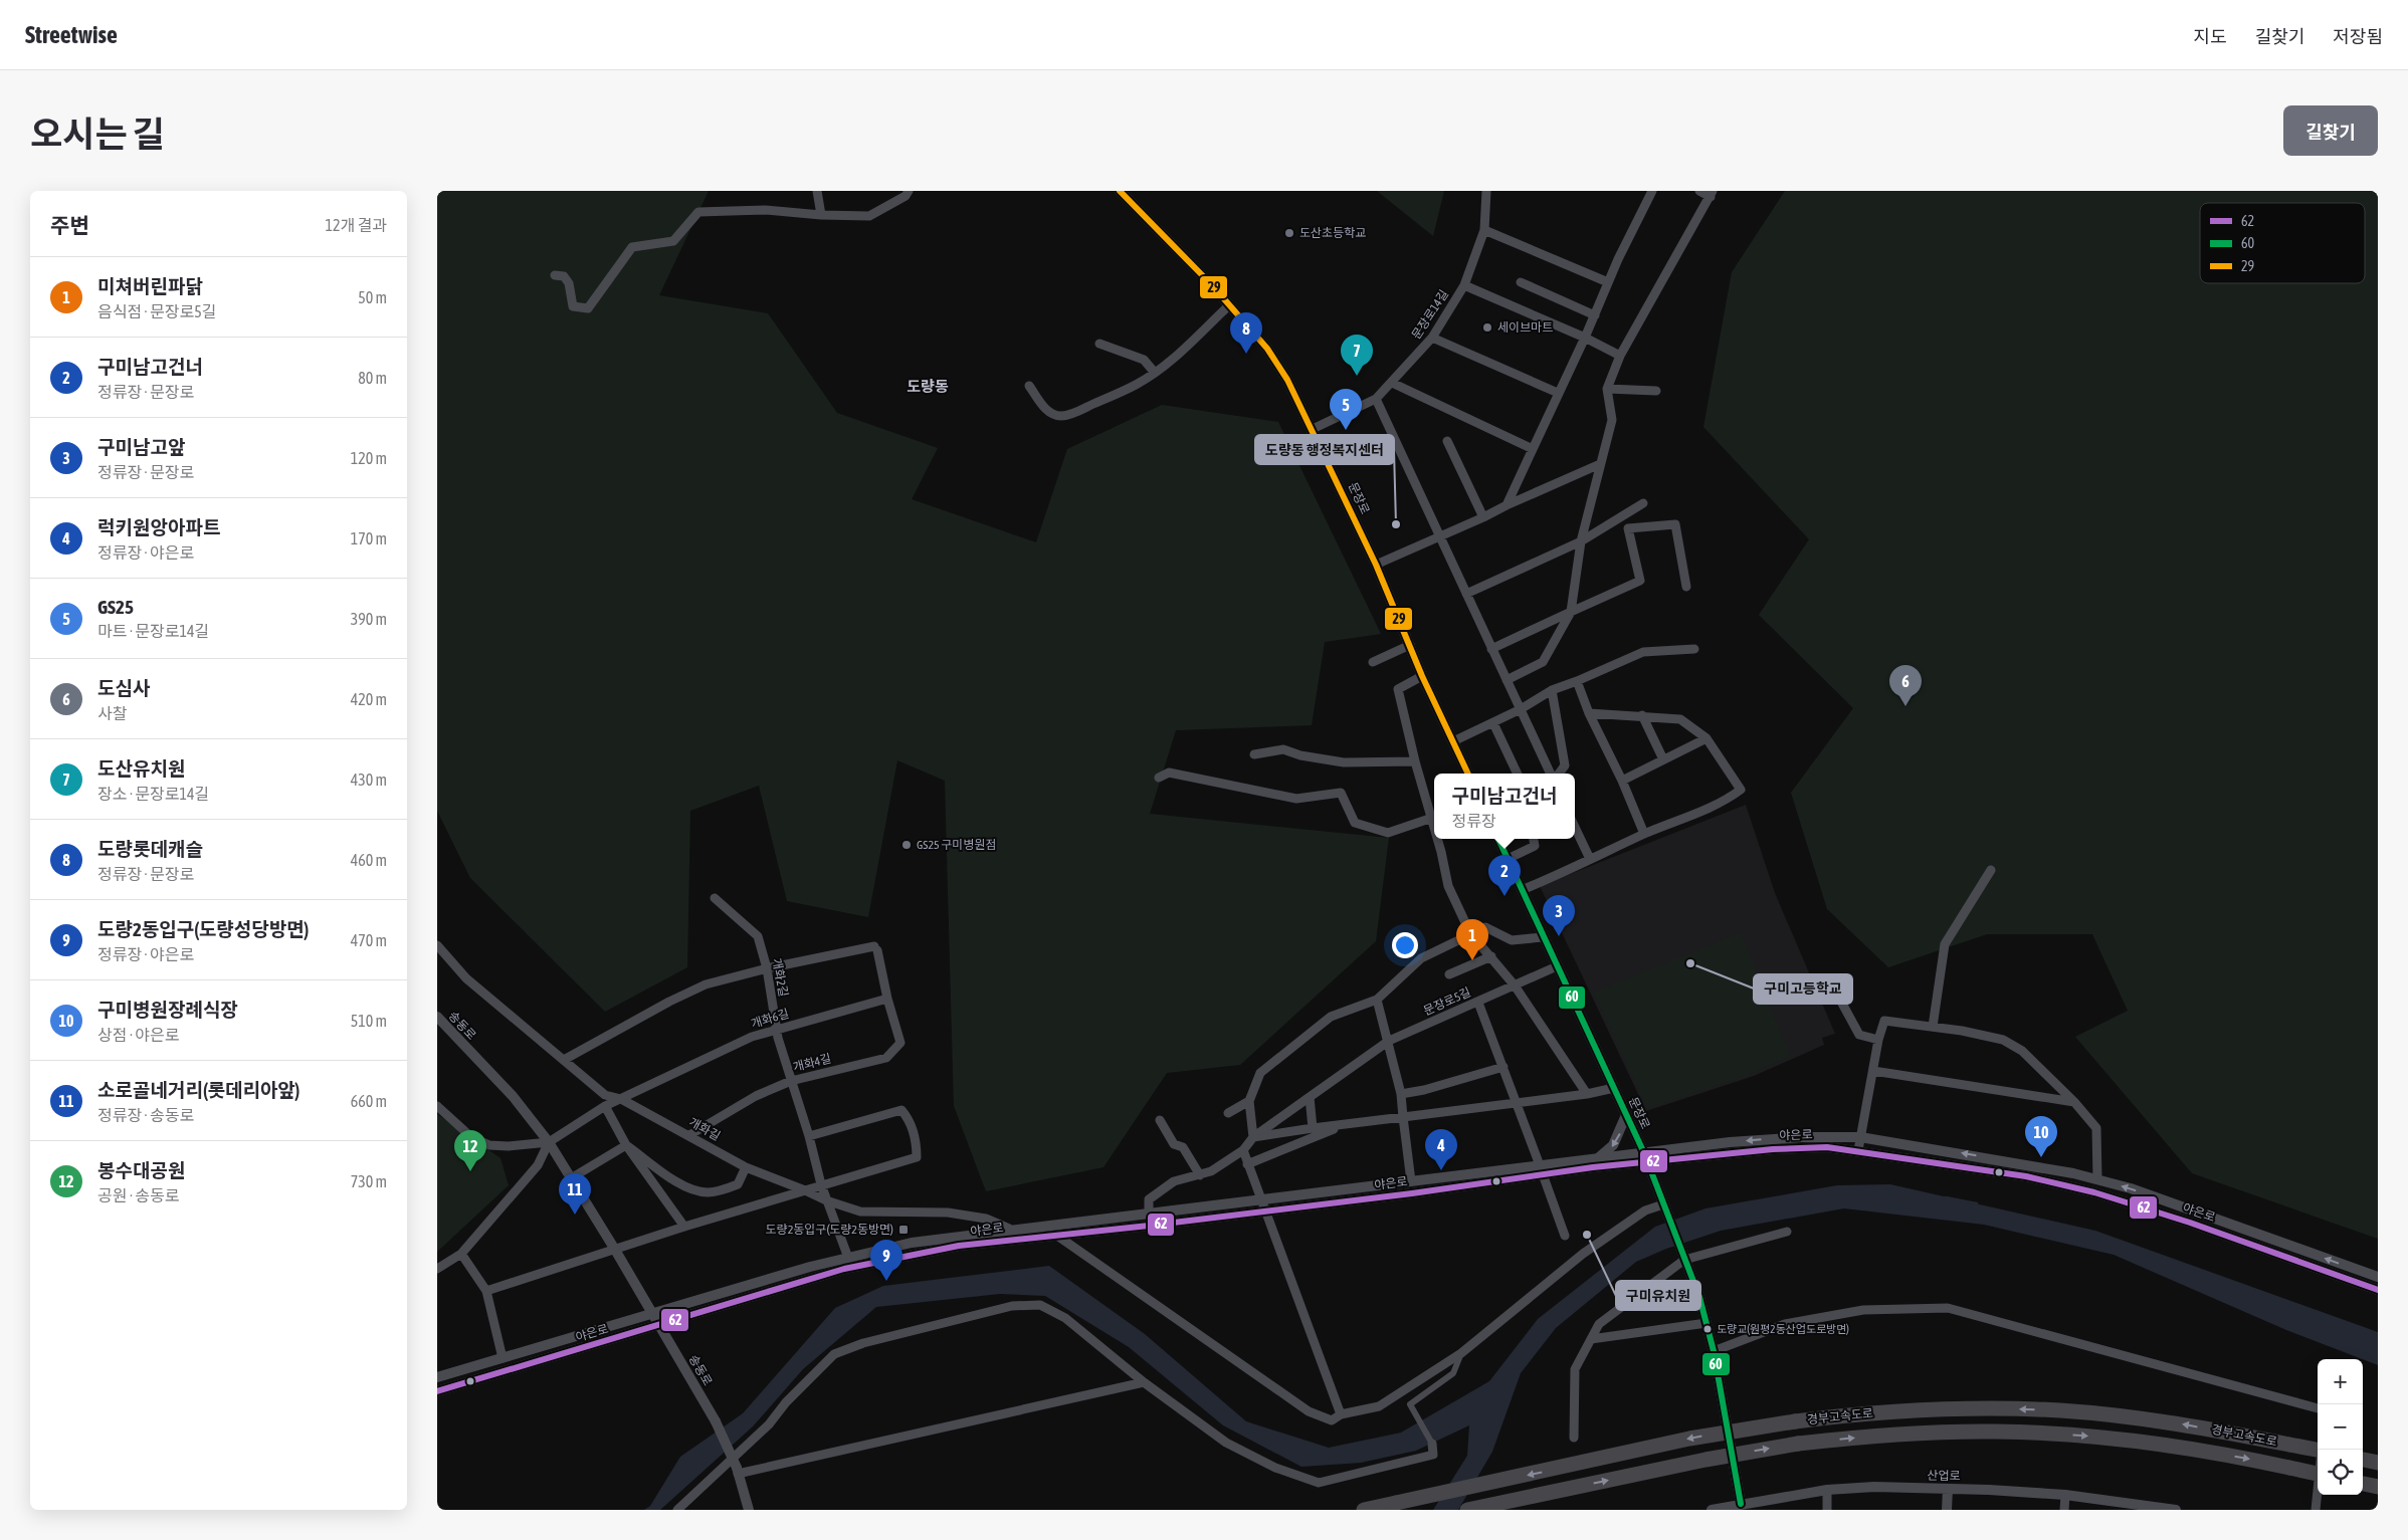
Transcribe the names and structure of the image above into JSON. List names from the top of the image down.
{
  "streets": {
    "highway": ["경부고속도로"],
    "street": [
      "문장로14길",
      "문장로",
      "개화2길",
      "문장로5길",
      "개화6길",
      "송동로",
      "개화4길",
      "개화길",
      "야은로",
      "산업로"
    ]
  },
  "crossings": [
    ["문장로14길", "문장로"],
    ["문장로", "문장로5길"],
    ["문장로", "야은로"],
    ["문장로", "산업로"],
    ["개화2길", "개화6길"],
    ["개화2길", "개화4길"],
    ["개화2길", "개화길"],
    ["문장로5길", "야은로"],
    ["개화6길", "개화4길"],
    ["개화6길", "개화길"],
    ["송동로", "야은로"],
    ["개화4길", "개화길"],
    ["개화길", "야은로"]
  ],
  "districts": ["도량동"],
  "places": {
    "other": [
      "도산초등학교",
      "세이브마트",
      "도량동 행정복지센터",
      "GS25 구미병원점",
      "구미고등학교",
      "구미유치원",
      "도량교(원평2동산업도로방면)"
    ],
    "transit": ["도량2동입구(도량2동방면)"]
  },
  "lines": ["transit line 29", "transit line 60", "transit line 62"],
  "legend": ["62", "60", "29"],
  "page": {
    "header": "Streetwise",
    "nav": ["지도", "길찾기", "저장됨"],
    "title": "오시는 길",
    "buttons": "길찾기",
    "heading": ["주변", "12개 결과"],
    "list": [
      {
        "mark": "1",
        "name": "미쳐버린파닭",
        "note": "음식점 · 문장로5길",
        "value": "50 m"
      },
      {
        "mark": "2",
        "name": "구미남고건너",
        "note": "정류장 · 문장로",
        "value": "80 m"
      },
      {
        "mark": "3",
        "name": "구미남고앞",
        "note": "정류장 · 문장로",
        "value": "120 m"
      },
      {
        "mark": "4",
        "name": "럭키원앙아파트",
        "note": "정류장 · 야은로",
        "value": "170 m"
      },
      {
        "mark": "5",
        "name": "GS25",
        "note": "마트 · 문장로14길",
        "value": "390 m"
      },
      {
        "mark": "6",
        "name": "도심사",
        "note": "사찰",
        "value": "420 m"
      },
      {
        "mark": "7",
        "name": "도산유치원",
        "note": "장소 · 문장로14길",
        "value": "430 m"
      },
      {
        "mark": "8",
        "name": "도량롯데캐슬",
        "note": "정류장 · 문장로",
        "value": "460 m"
      },
      {
        "mark": "9",
        "name": "도량2동입구(도량성당방면)",
        "note": "정류장 · 야은로",
        "value": "470 m"
      },
      {
        "mark": "10",
        "name": "구미병원장례식장",
        "note": "상점 · 야은로",
        "value": "510 m"
      },
      {
        "mark": "11",
        "name": "소로골네거리(롯데리아앞)",
        "note": "정류장 · 송동로",
        "value": "660 m"
      },
      {
        "mark": "12",
        "name": "봉수대공원",
        "note": "공원 · 송동로",
        "value": "730 m"
      }
    ],
    "pins": [
      "8",
      "7",
      "5",
      "6",
      "2",
      "3",
      "1",
      "10",
      "4",
      "12",
      "11",
      "9"
    ],
    "popup": ["구미남고건너", "정류장"],
    "map_buttons": ["+", "−"]
  }
}
